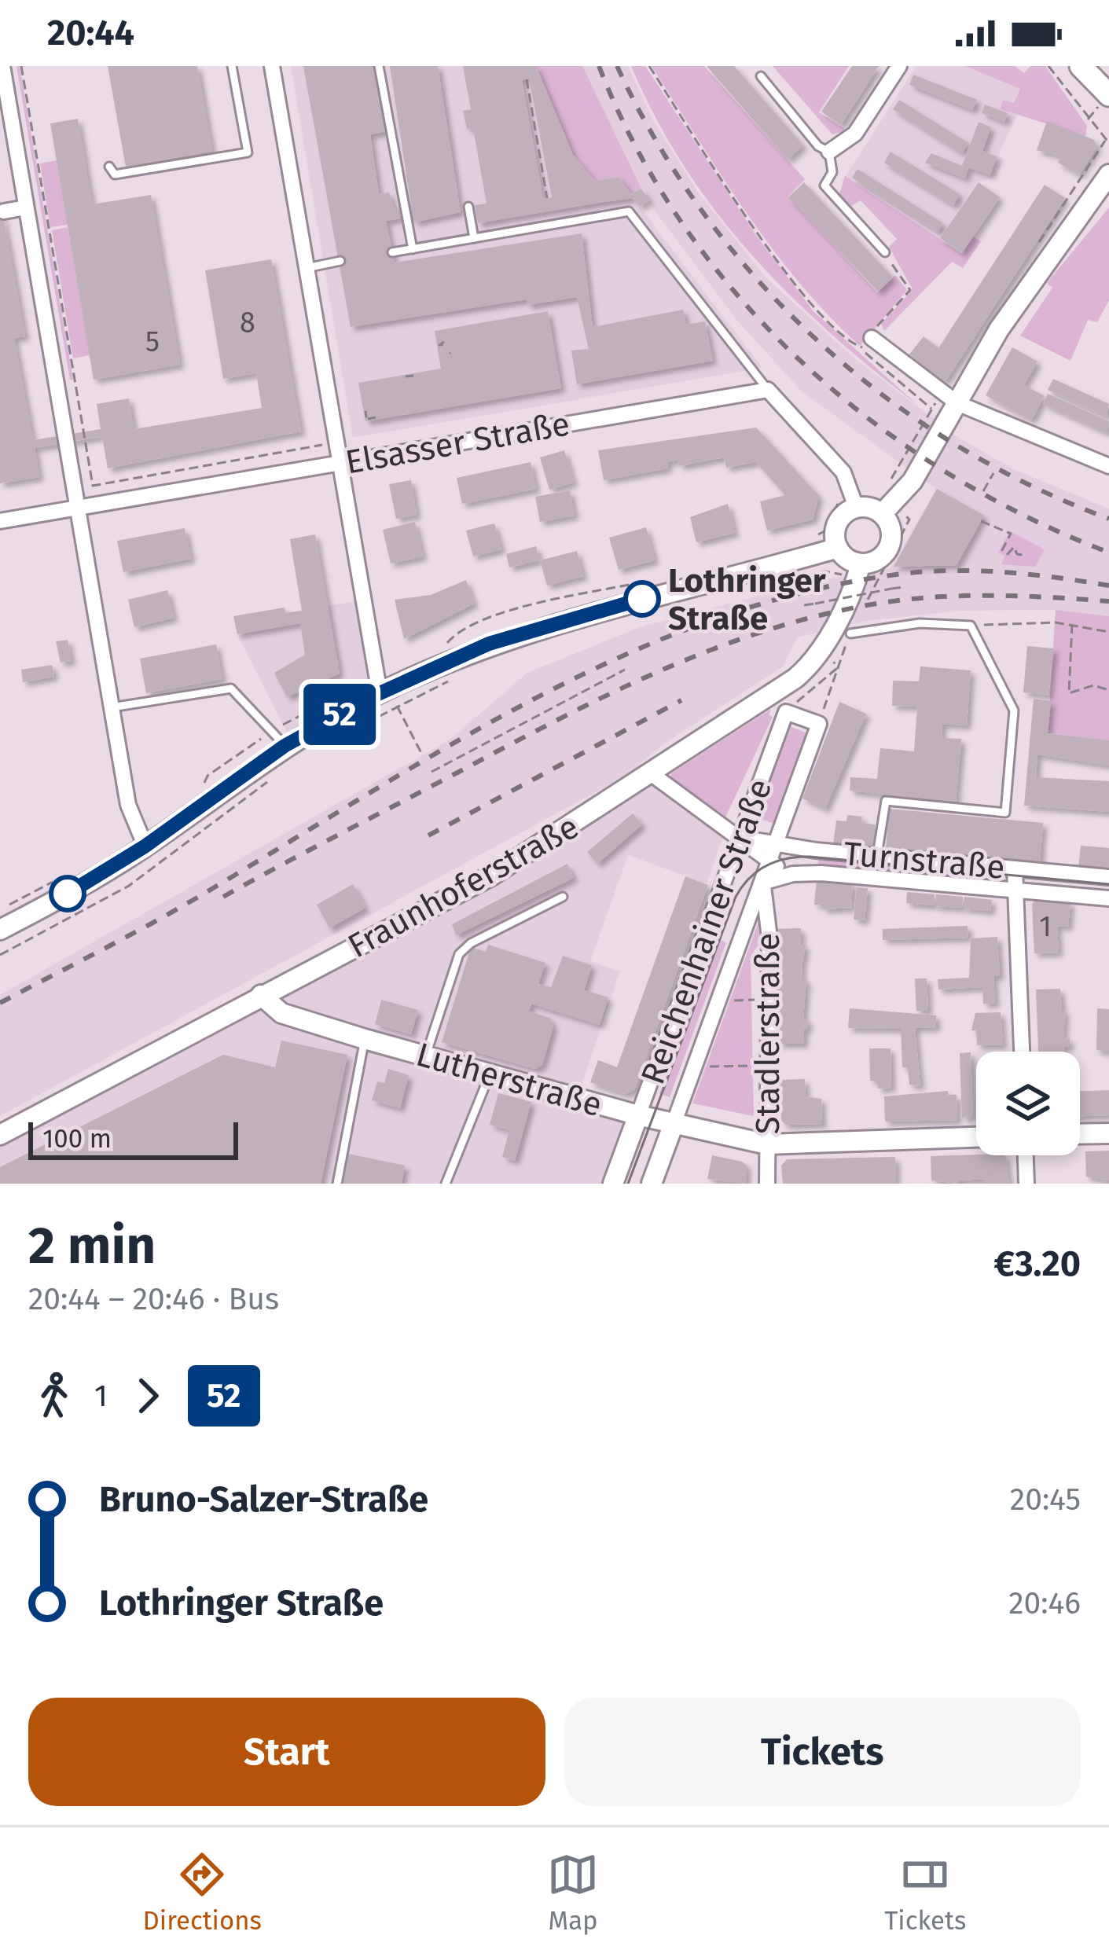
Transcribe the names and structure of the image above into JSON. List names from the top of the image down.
{
  "streets": {
    "street": [
      "Elsasser Straße",
      "Turnstraße",
      "Fraunhoferstraße",
      "Reichenhainer Straße",
      "Stadlerstraße",
      "Lutherstraße"
    ]
  },
  "crossings": [
    ["Turnstraße", "Fraunhoferstraße"],
    ["Turnstraße", "Reichenhainer Straße"],
    ["Turnstraße", "Stadlerstraße"],
    ["Fraunhoferstraße", "Lutherstraße"],
    ["Reichenhainer Straße", "Stadlerstraße"],
    ["Reichenhainer Straße", "Lutherstraße"],
    ["Stadlerstraße", "Lutherstraße"]
  ],
  "places": ["Lothringer Straße"],
  "lines": ["bus line 52"],
  "house_numbers": ["8", "5", "1"],
  "scale_bar": "100 m",
  "page": {
    "status": "20:44",
    "on_map": "52",
    "scale": "100 m",
    "heading": ["2 min", "20:44 – 20:46 · Bus", "€3.20"],
    "legs": ["1", "52"],
    "list": [
      {
        "name": "Bruno-Salzer-Straße",
        "value": "20:45"
      },
      {
        "name": "Lothringer Straße",
        "value": "20:46"
      }
    ],
    "buttons": ["Start", "Tickets"],
    "tabs": ["Directions", "Map", "Tickets"]
  }
}
